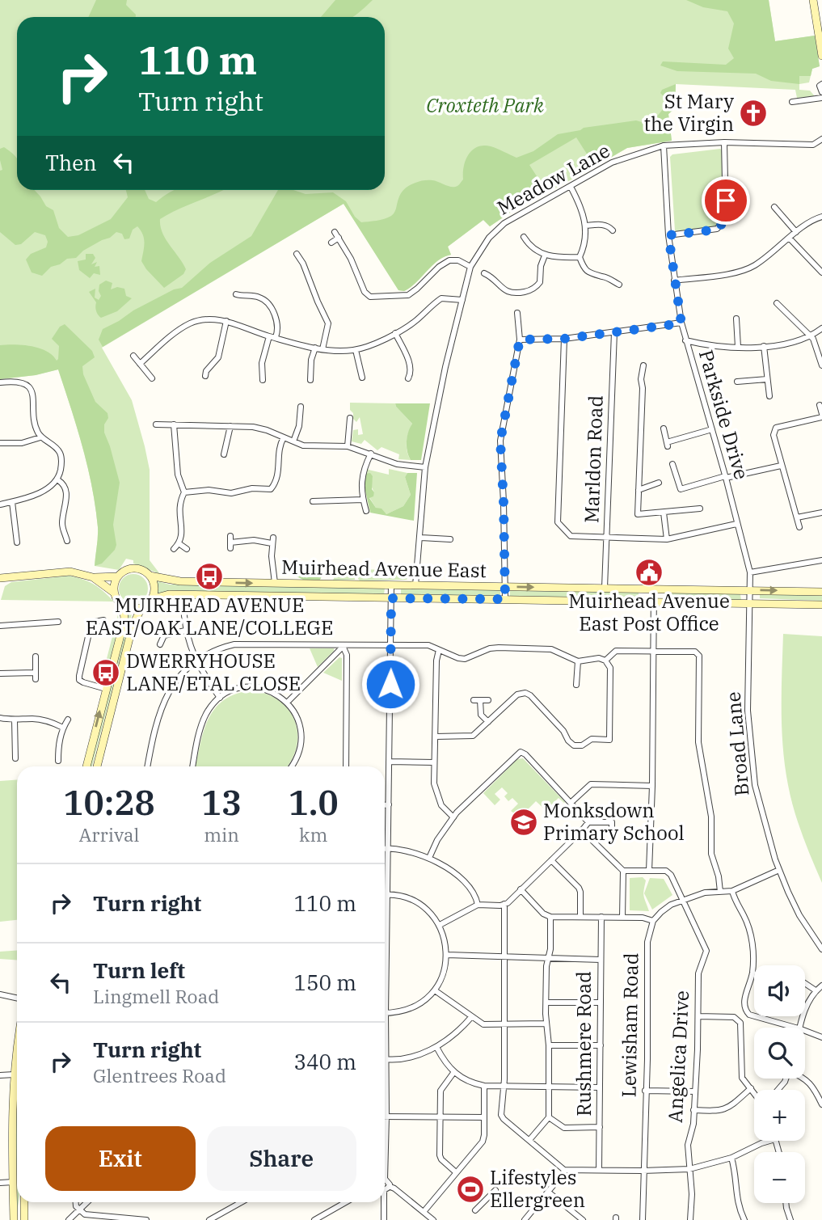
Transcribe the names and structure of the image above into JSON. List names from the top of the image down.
{
  "streets": {
    "street": [
      "Meadow Lane",
      "Parkside Drive",
      "Marldon Road",
      "Muirhead Avenue East",
      "Broad Lane",
      "Lewisham Road",
      "Rushmere Road",
      "Angelica Drive"
    ]
  },
  "crossings": [
    ["Meadow Lane", "Parkside Drive"],
    ["Meadow Lane", "Muirhead Avenue East"],
    ["Parkside Drive", "Muirhead Avenue East"],
    ["Parkside Drive", "Broad Lane"],
    ["Marldon Road", "Muirhead Avenue East"],
    ["Muirhead Avenue East", "Broad Lane"]
  ],
  "parks": ["Croxteth Park"],
  "places": {
    "church": ["St Mary the Virgin"],
    "public building": ["Muirhead Avenue East Post Office"],
    "bus stop": ["MUIRHEAD AVENUE EAST/OAK LANE/COLLEGE", "DWERRYHOUSE LANE/ETAL CLOSE"],
    "school or university": ["Monksdown Primary School"],
    "sports": ["Lifestyles Ellergreen"]
  },
  "page": {
    "turn": ["110 m", "Turn right"],
    "then": "Then",
    "eta": [
      "10:28",
      "Arrival",
      "13",
      "min",
      "1.0",
      "km"
    ],
    "list": [
      {
        "name": "Turn right",
        "value": "110 m"
      },
      {
        "name": "Turn left",
        "note": "Lingmell Road",
        "value": "150 m"
      },
      {
        "name": "Turn right",
        "note": "Glentrees Road",
        "value": "340 m"
      }
    ],
    "map_buttons": ["+", "−"],
    "buttons": ["Exit", "Share"]
  }
}
